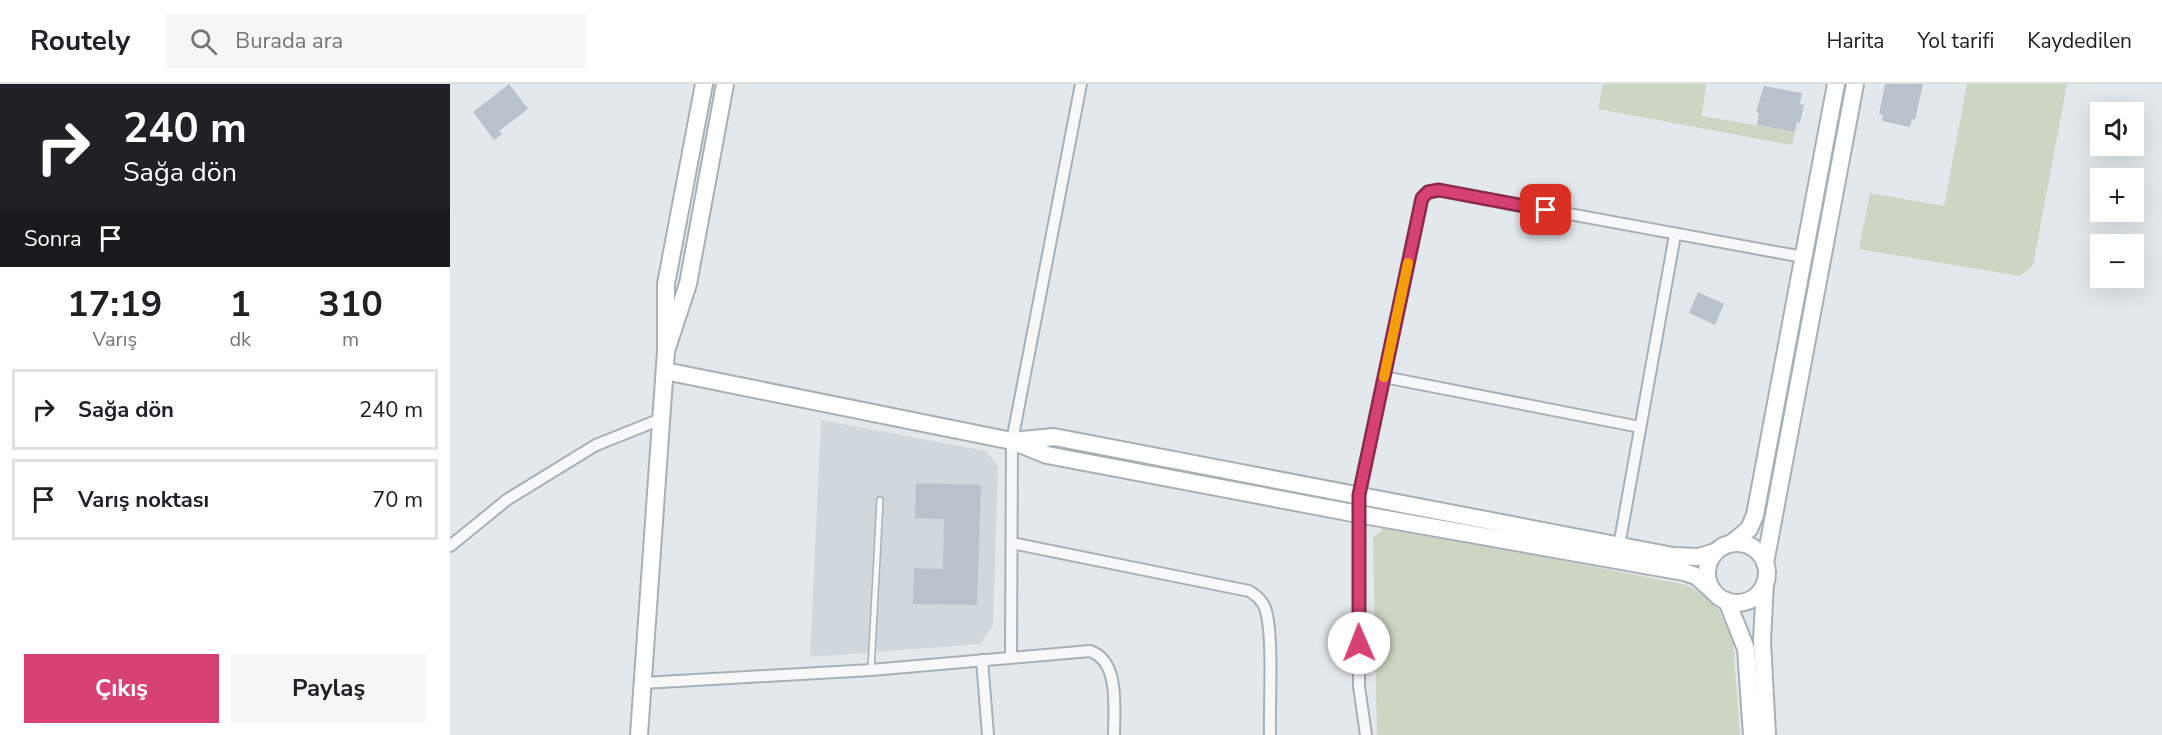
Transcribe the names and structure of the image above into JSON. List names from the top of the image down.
{
  "page": {
    "header": "Routely",
    "search": "Burada ara",
    "nav": ["Harita", "Yol tarifi", "Kaydedilen"],
    "turn": ["240 m", "Sağa dön"],
    "map_buttons": ["+", "−"],
    "then": "Sonra",
    "eta": [
      "17:19",
      "Varış",
      "1",
      "dk",
      "310",
      "m"
    ],
    "list": [
      {
        "name": "Sağa dön",
        "value": "240 m"
      },
      {
        "name": "Varış noktası",
        "value": "70 m"
      }
    ],
    "buttons": ["Çıkış", "Paylaş"]
  }
}
